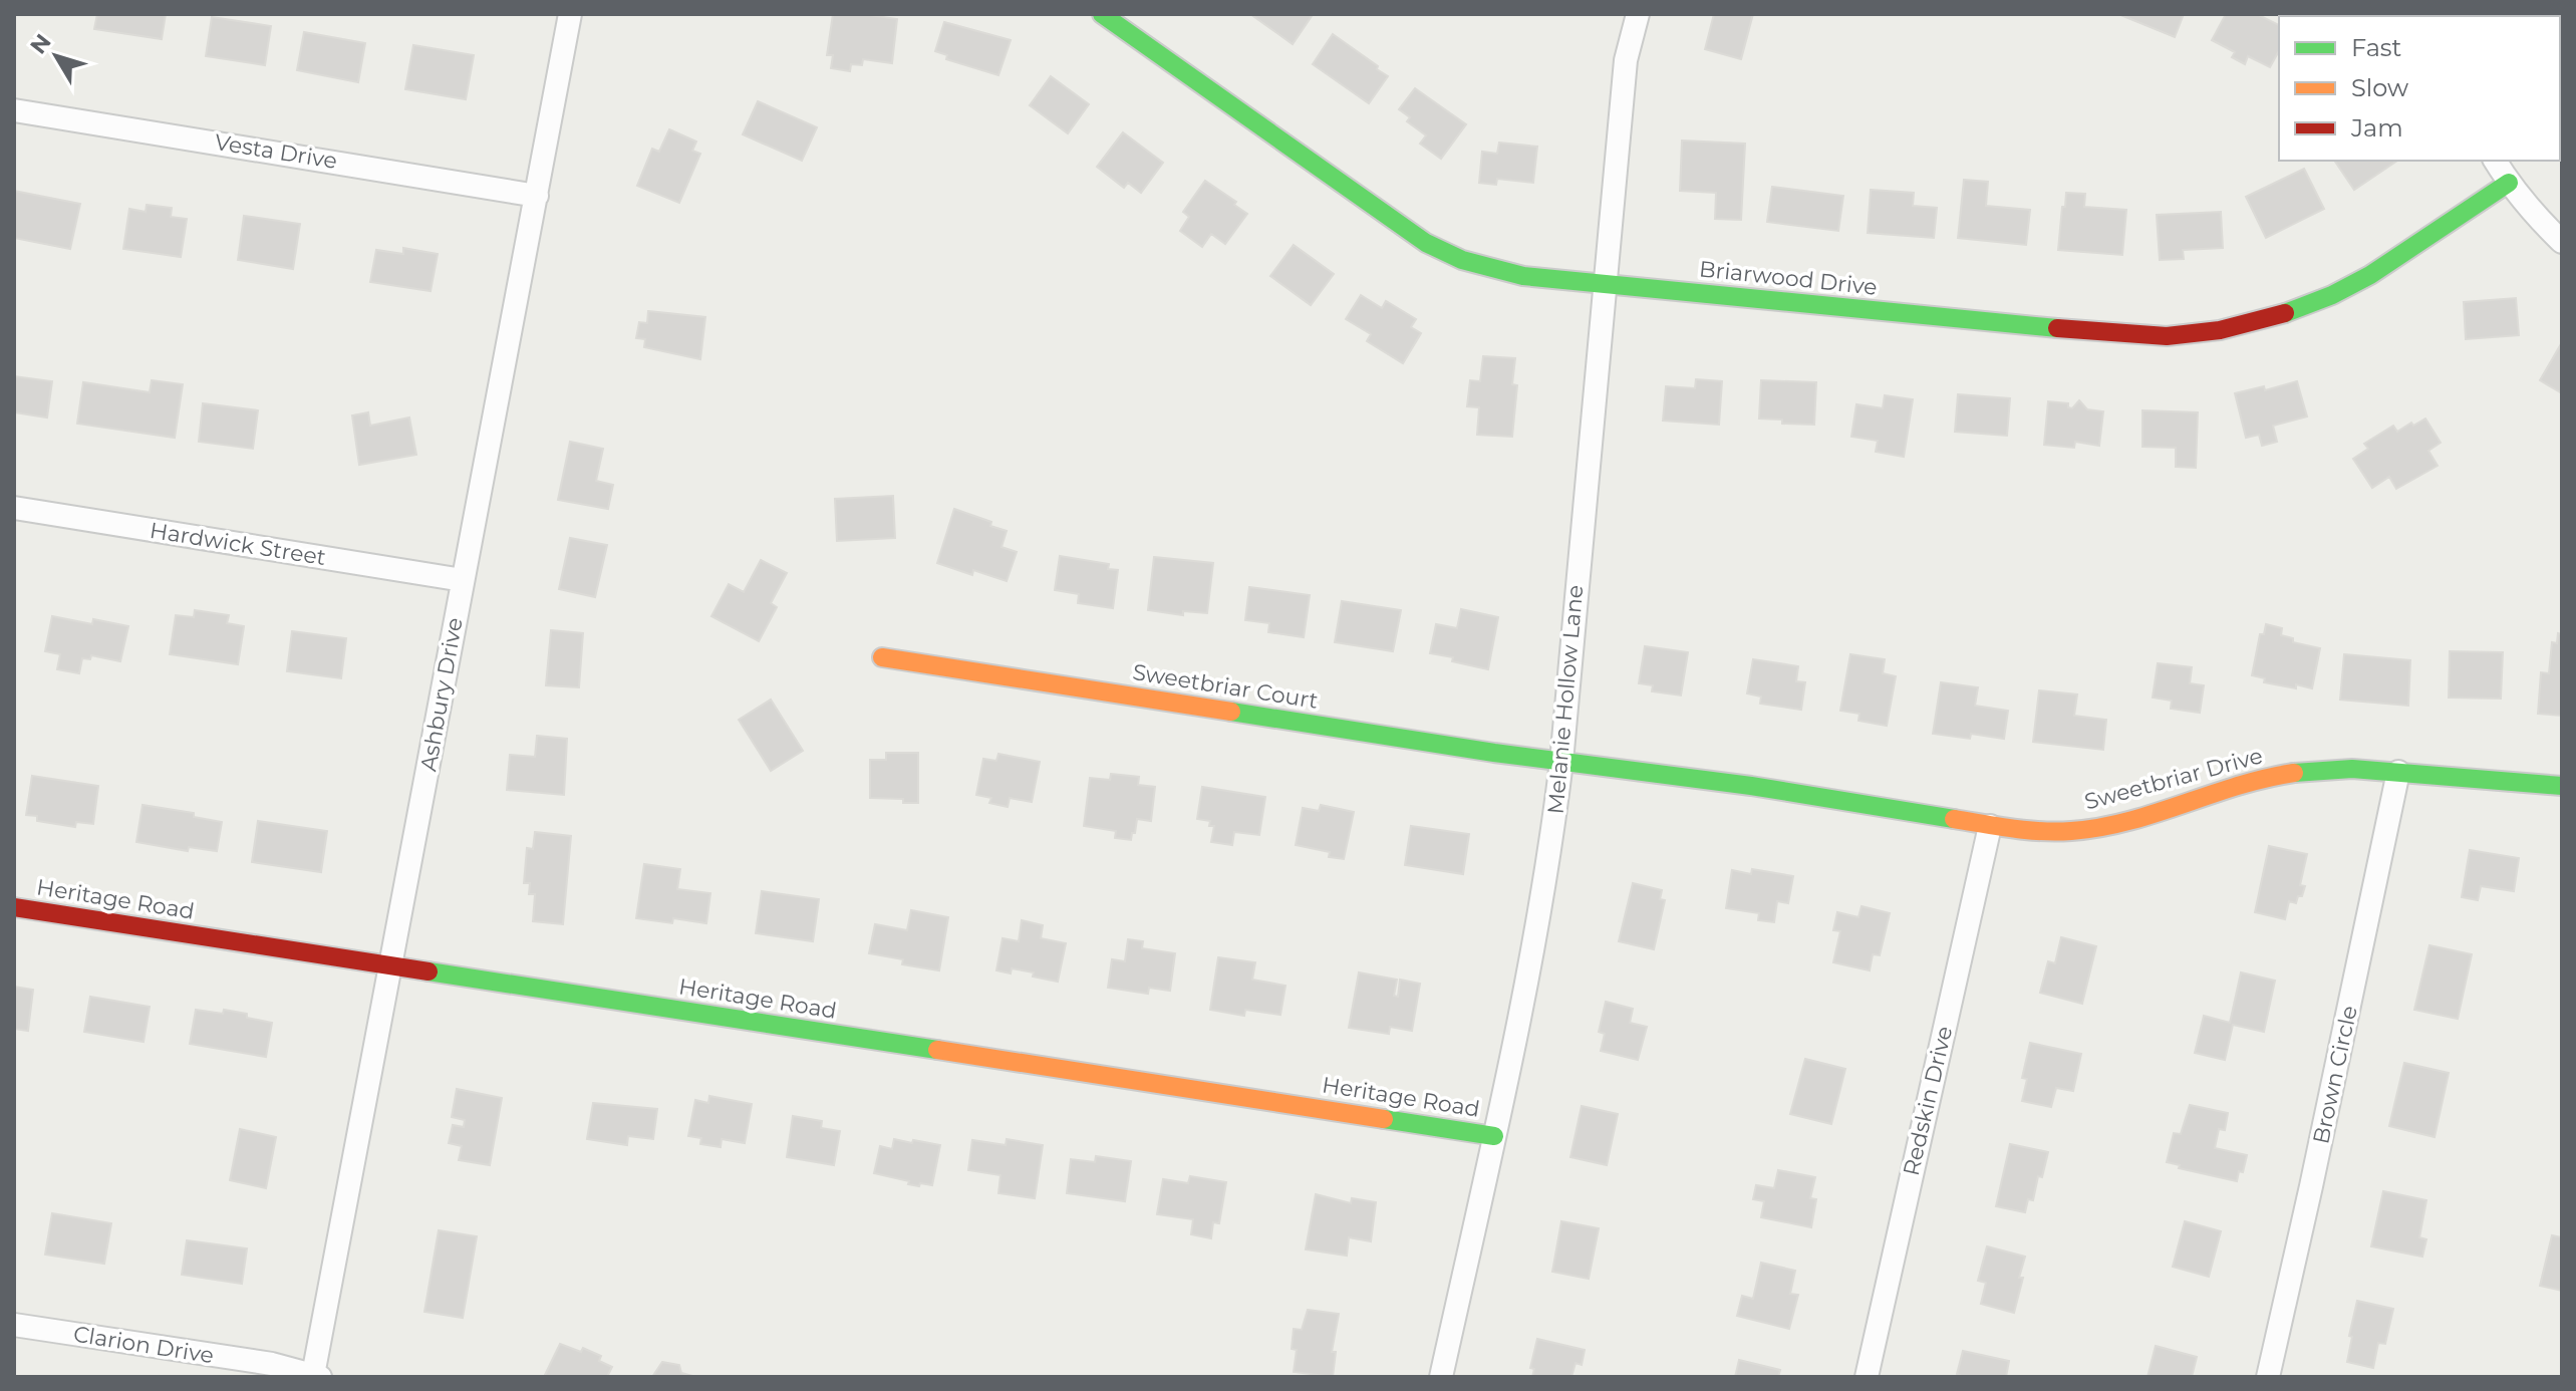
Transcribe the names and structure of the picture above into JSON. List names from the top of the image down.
{
  "streets": {
    "street": [
      "Vesta Drive",
      "Briarwood Drive",
      "Hardwick Street",
      "Sweetbriar Court",
      "Ashbury Drive",
      "Melanie Hollow Lane",
      "Sweetbriar Drive",
      "Heritage Road",
      "Brown Circle",
      "Redskin Drive",
      "Clarion Drive"
    ]
  },
  "crossings": [
    ["Vesta Drive", "Ashbury Drive"],
    ["Briarwood Drive", "Melanie Hollow Lane"],
    ["Hardwick Street", "Ashbury Drive"],
    ["Sweetbriar Court", "Melanie Hollow Lane"],
    ["Sweetbriar Court", "Sweetbriar Drive"],
    ["Ashbury Drive", "Heritage Road"],
    ["Ashbury Drive", "Clarion Drive"],
    ["Melanie Hollow Lane", "Sweetbriar Drive"],
    ["Melanie Hollow Lane", "Heritage Road"],
    ["Sweetbriar Drive", "Brown Circle"],
    ["Sweetbriar Drive", "Redskin Drive"]
  ],
  "legend": ["Fast", "Slow", "Jam"],
  "north": "top left"
}
